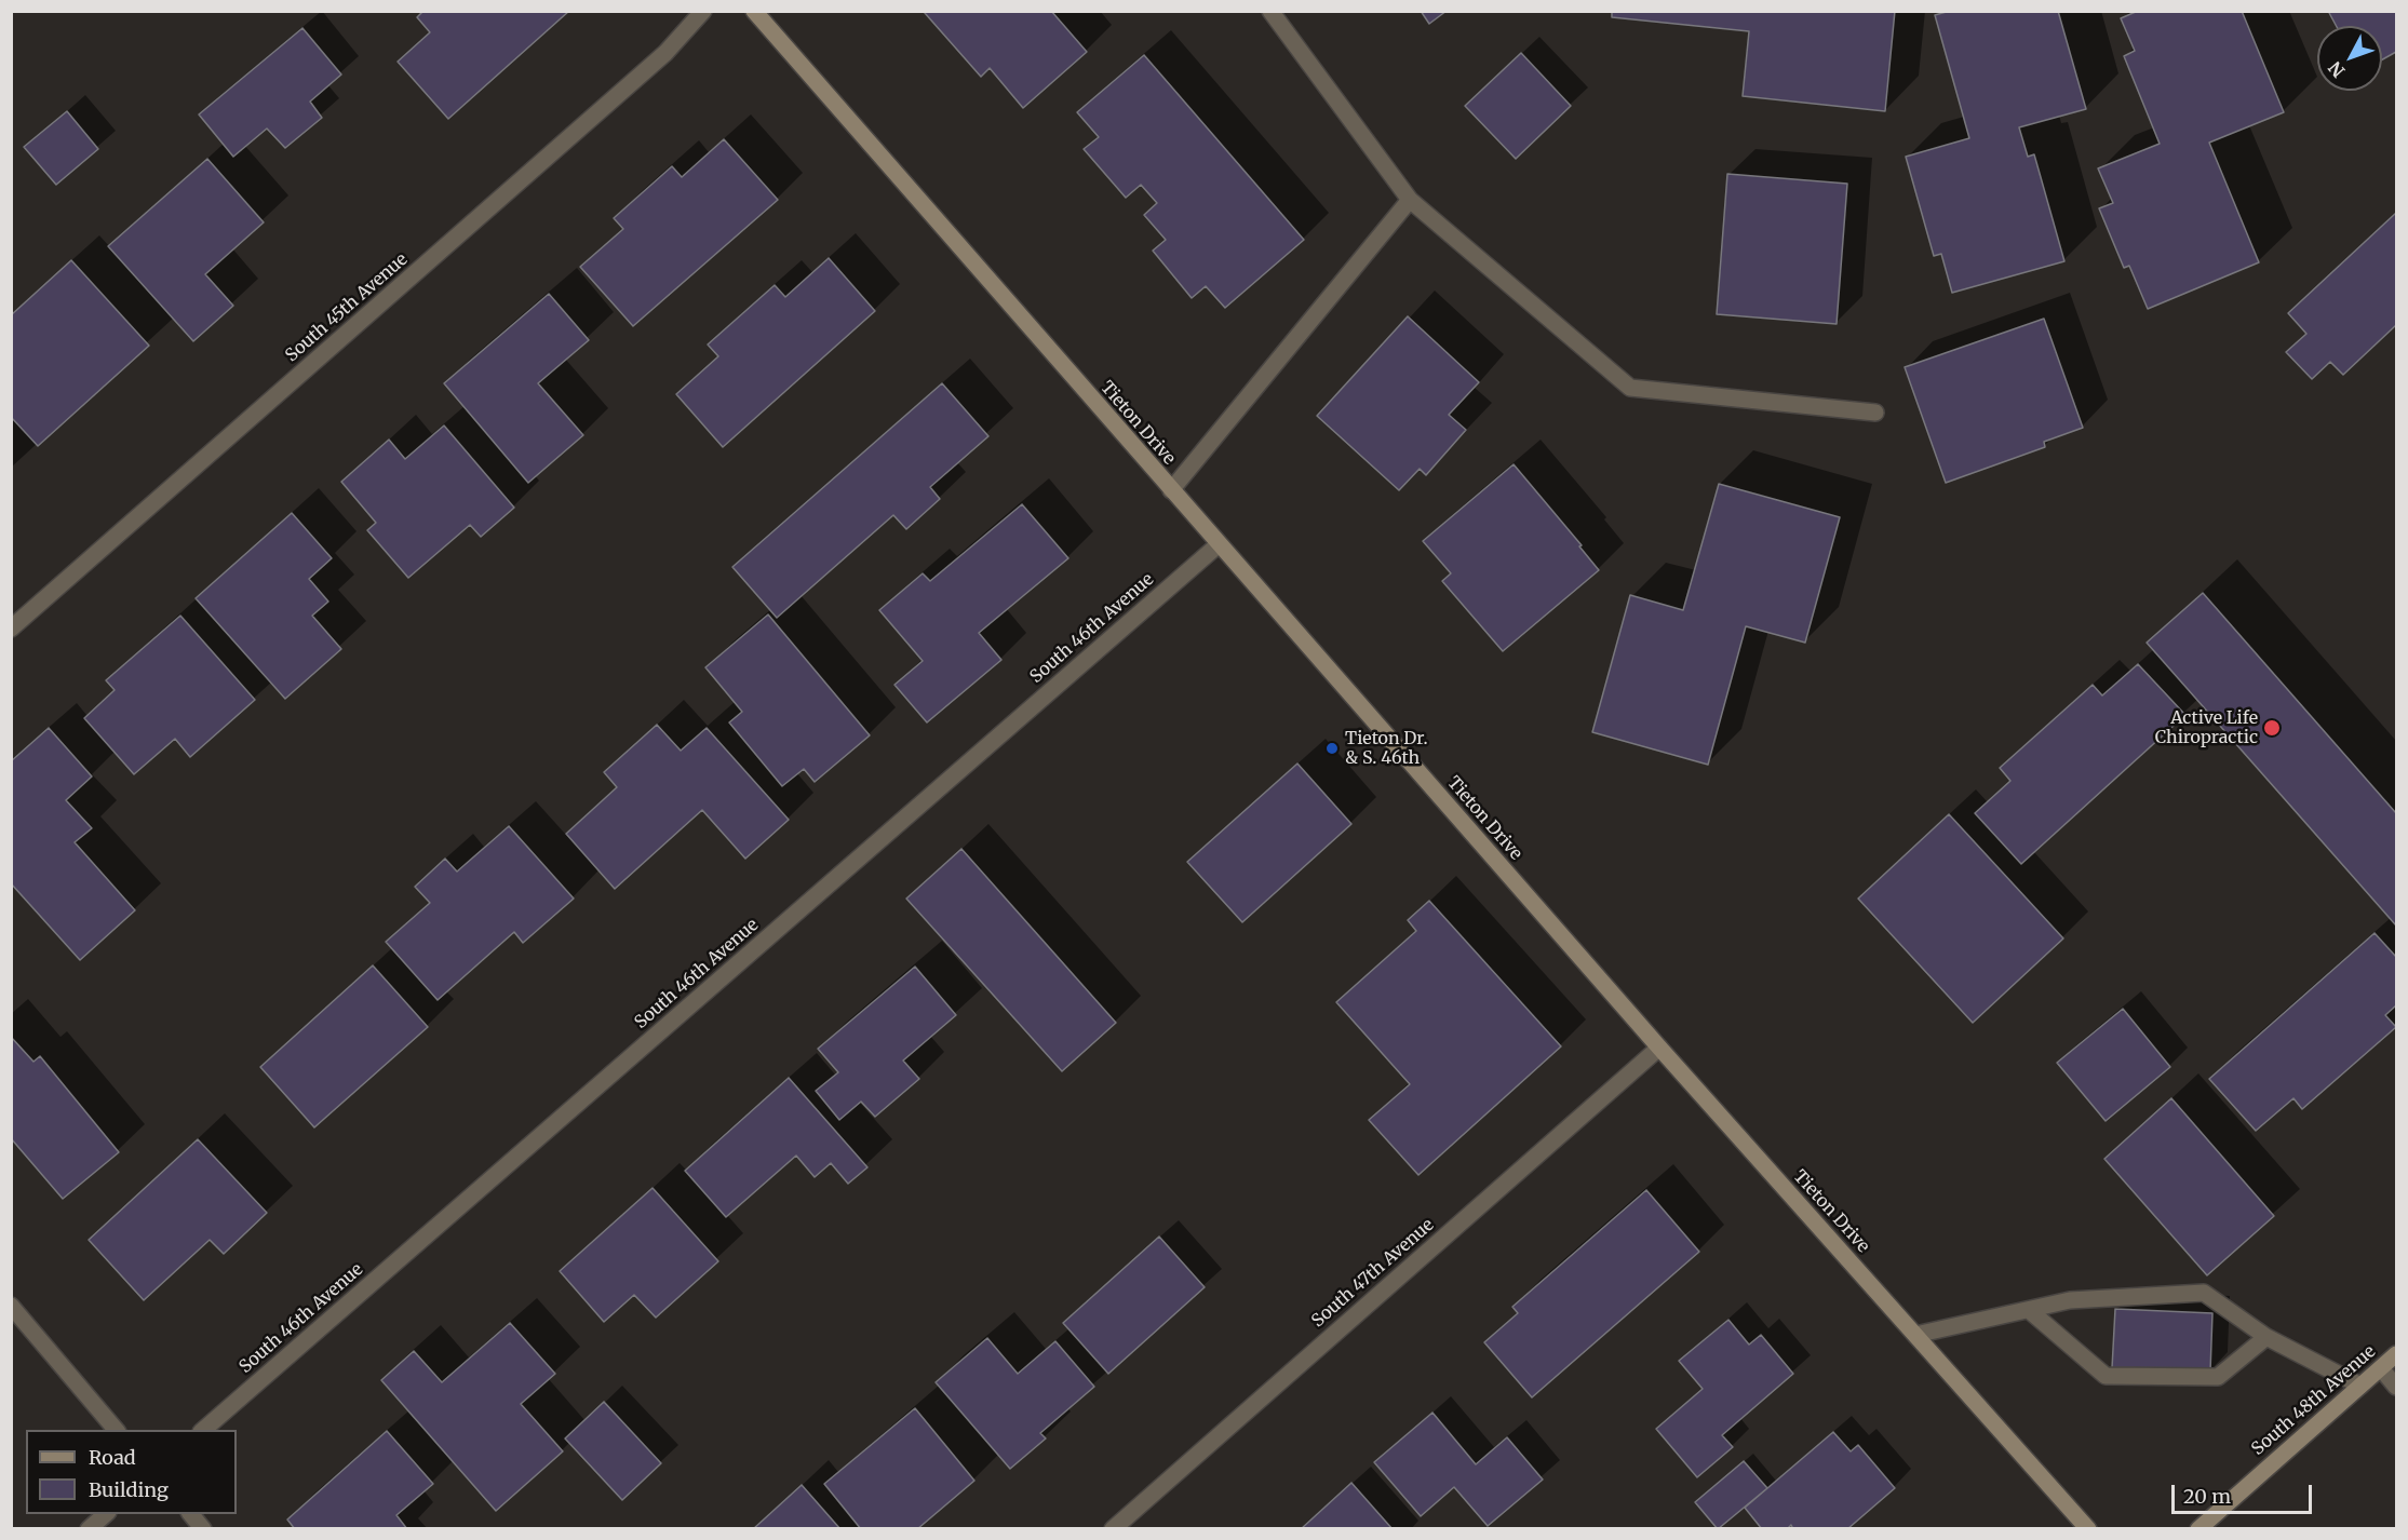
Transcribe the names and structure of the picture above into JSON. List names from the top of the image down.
{
  "streets": {
    "main road": ["Tieton Drive", "South 48th Avenue"],
    "street": ["South 45th Avenue", "South 46th Avenue", "South 47th Avenue"]
  },
  "crossings": [
    ["Tieton Drive", "South 46th Avenue"],
    ["Tieton Drive", "South 47th Avenue"]
  ],
  "places": ["Active Life Chiropractic", "Tieton Dr. & S. 46th"],
  "legend": ["Road", "Building"],
  "scale_bar": "20 m",
  "north": "bottom left"
}
